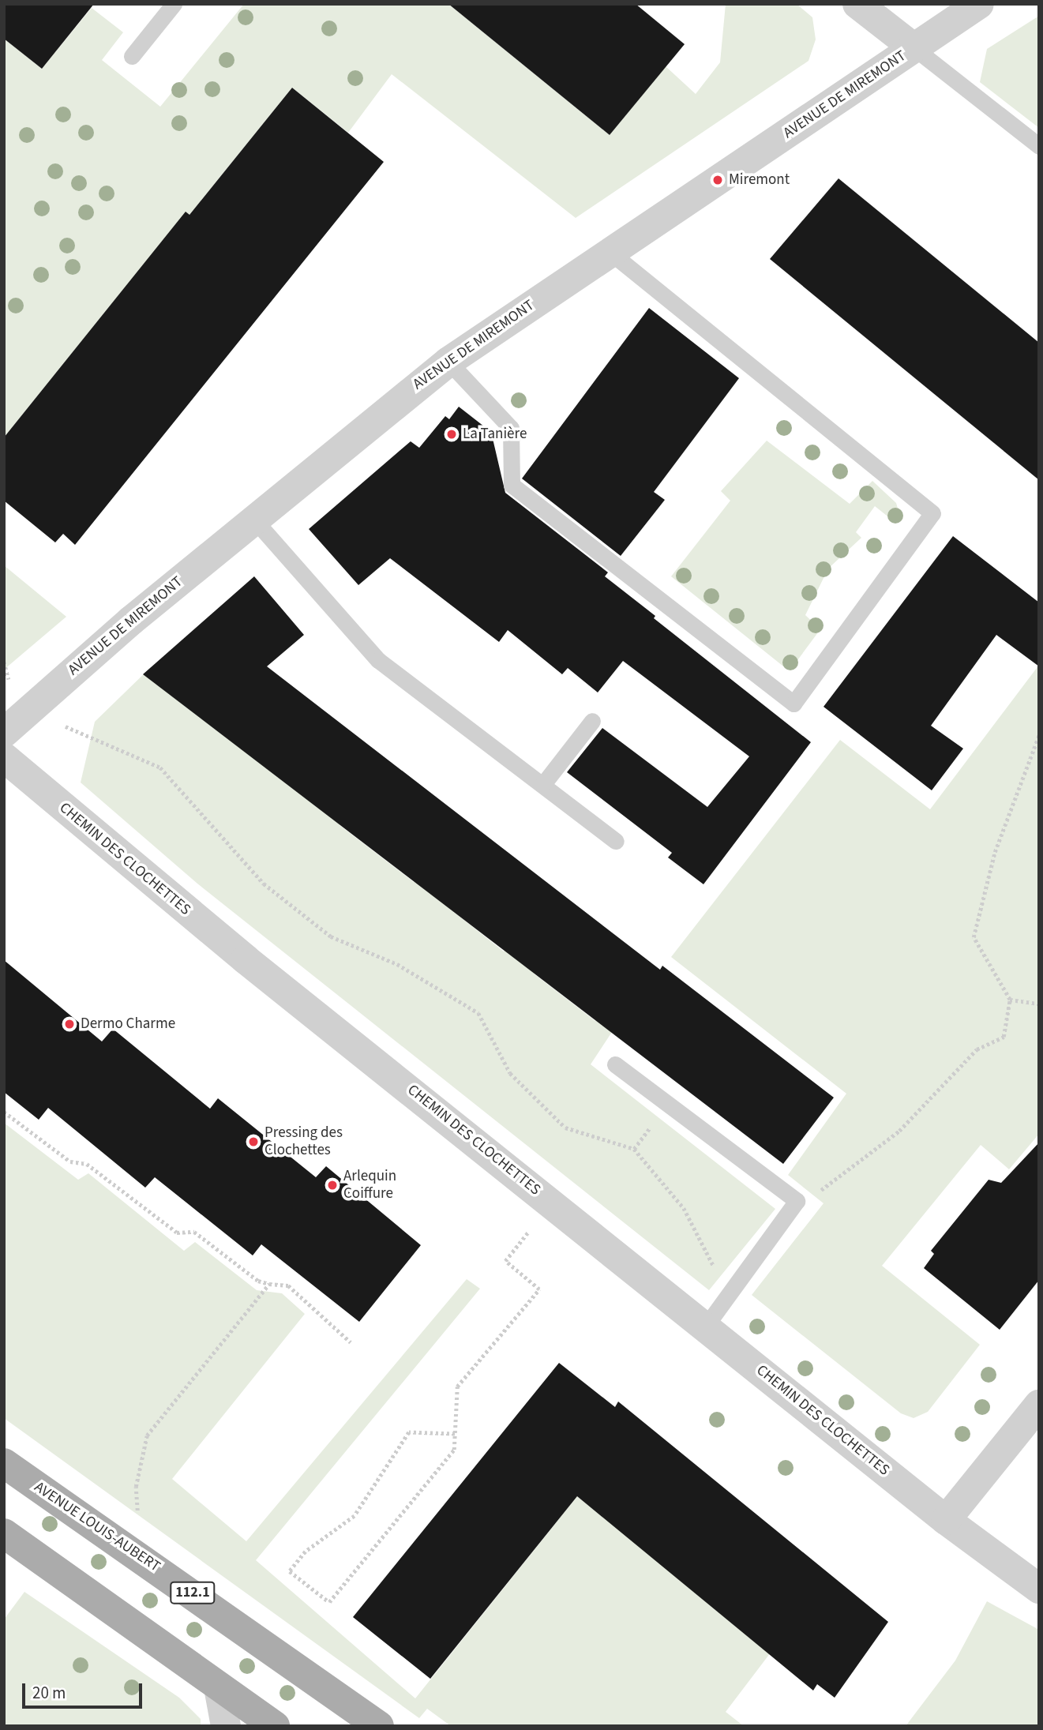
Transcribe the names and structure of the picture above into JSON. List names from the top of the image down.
{
  "streets": {
    "main road": ["AVENUE LOUIS-AUBERT", "112.1"],
    "street": ["AVENUE DE MIREMONT", "CHEMIN DES CLOCHETTES"]
  },
  "places": [
    "Miremont",
    "La Tanière",
    "Dermo Charme",
    "Pressing des Clochettes",
    "Arlequin Coiffure"
  ],
  "scale_bar": "20 m"
}
